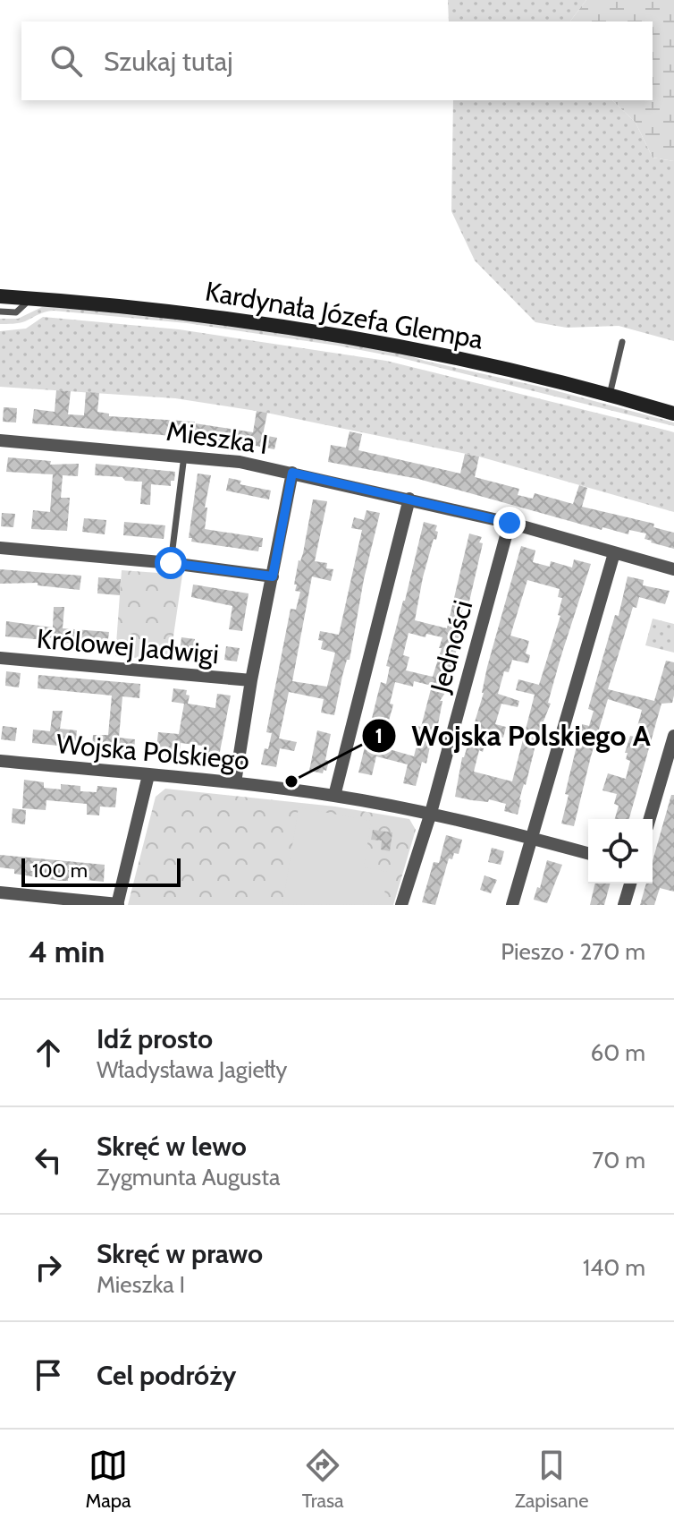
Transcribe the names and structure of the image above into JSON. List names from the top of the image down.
{
  "streets": {
    "main road": ["Kardynała Józefa Glempa"],
    "street": [
      "Mieszka I",
      "Królowej Jadwigi",
      "Jedności",
      "Wojska Polskiego"
    ]
  },
  "crossings": [
    ["Mieszka I", "Jedności"],
    ["Jedności", "Wojska Polskiego"]
  ],
  "places": ["Wojska Polskiego A"],
  "scale_bar": "100 m",
  "page": {
    "search": "Szukaj tutaj",
    "scale": "100 m",
    "heading": ["4 min", "Pieszo · 270 m"],
    "list": [
      ["Idź prosto", "Władysława Jagiełły", "60 m"],
      ["Skręć w lewo", "Zygmunta Augusta", "70 m"],
      ["Skręć w prawo", "Mieszka I", "140 m"],
      "Cel podróży"
    ],
    "nav": ["Mapa", "Trasa", "Zapisane"]
  }
}
